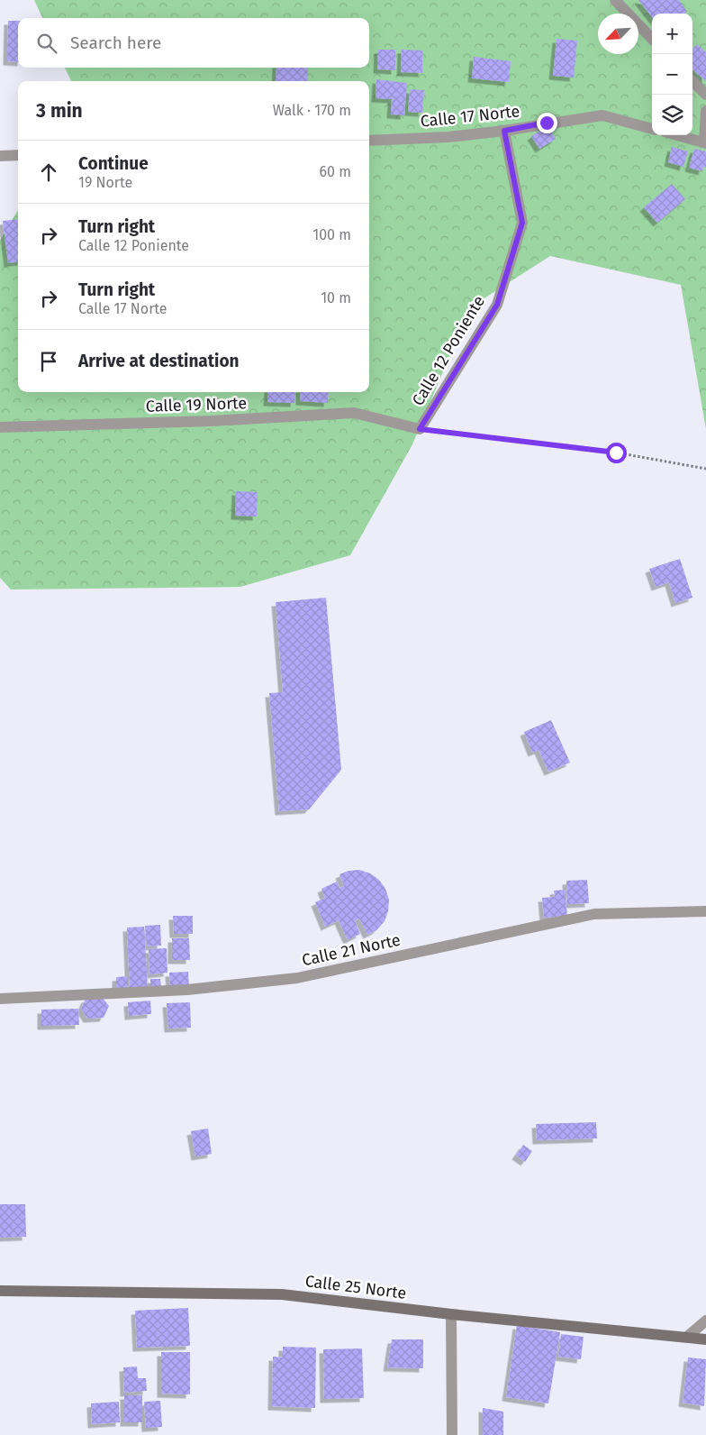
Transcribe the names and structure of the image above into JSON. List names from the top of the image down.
{
  "streets": {
    "street": [
      "Calle 17 Norte",
      "Calle 12 Poniente",
      "Calle 19 Norte",
      "Calle 21 Norte",
      "Calle 25 Norte"
    ]
  },
  "crossings": [
    ["Calle 17 Norte", "Calle 12 Poniente"],
    ["Calle 12 Poniente", "Calle 19 Norte"]
  ],
  "north": "bottom left",
  "page": {
    "map_buttons": ["+", "−"],
    "search": "Search here",
    "heading": ["3 min", "Walk · 170 m"],
    "list": [
      ["Continue", "19 Norte", "60 m"],
      ["Turn right", "Calle 12 Poniente", "100 m"],
      ["Turn right", "Calle 17 Norte", "10 m"],
      "Arrive at destination"
    ]
  }
}
